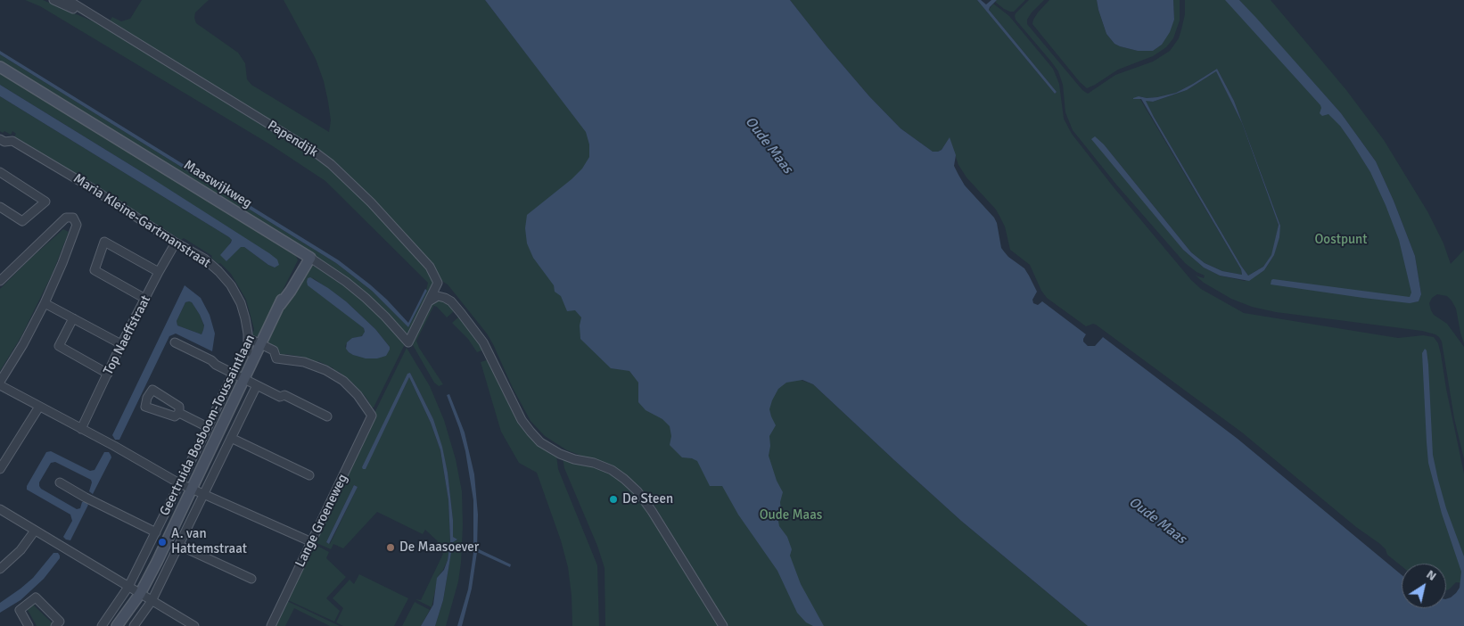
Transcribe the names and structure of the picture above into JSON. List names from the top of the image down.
{
  "streets": {
    "street": [
      "Papendijk",
      "Maaswijkweg",
      "Maria Kleine-Gartmanstraat",
      "Top Naeffstraat",
      "Geertruida Bosboom-Toussaintlaan",
      "Lange Groeneweg"
    ]
  },
  "crossings": [
    ["Papendijk", "Maaswijkweg"],
    ["Maaswijkweg", "Geertruida Bosboom-Toussaintlaan"],
    ["Maria Kleine-Gartmanstraat", "Top Naeffstraat"],
    ["Geertruida Bosboom-Toussaintlaan", "Lange Groeneweg"]
  ],
  "water": ["Oude Maas"],
  "parks": ["Oostpunt", "Oude Maas"],
  "places": ["De Steen", "A. van Hattemstraat", "De Maasoever"],
  "north": "top right"
}
